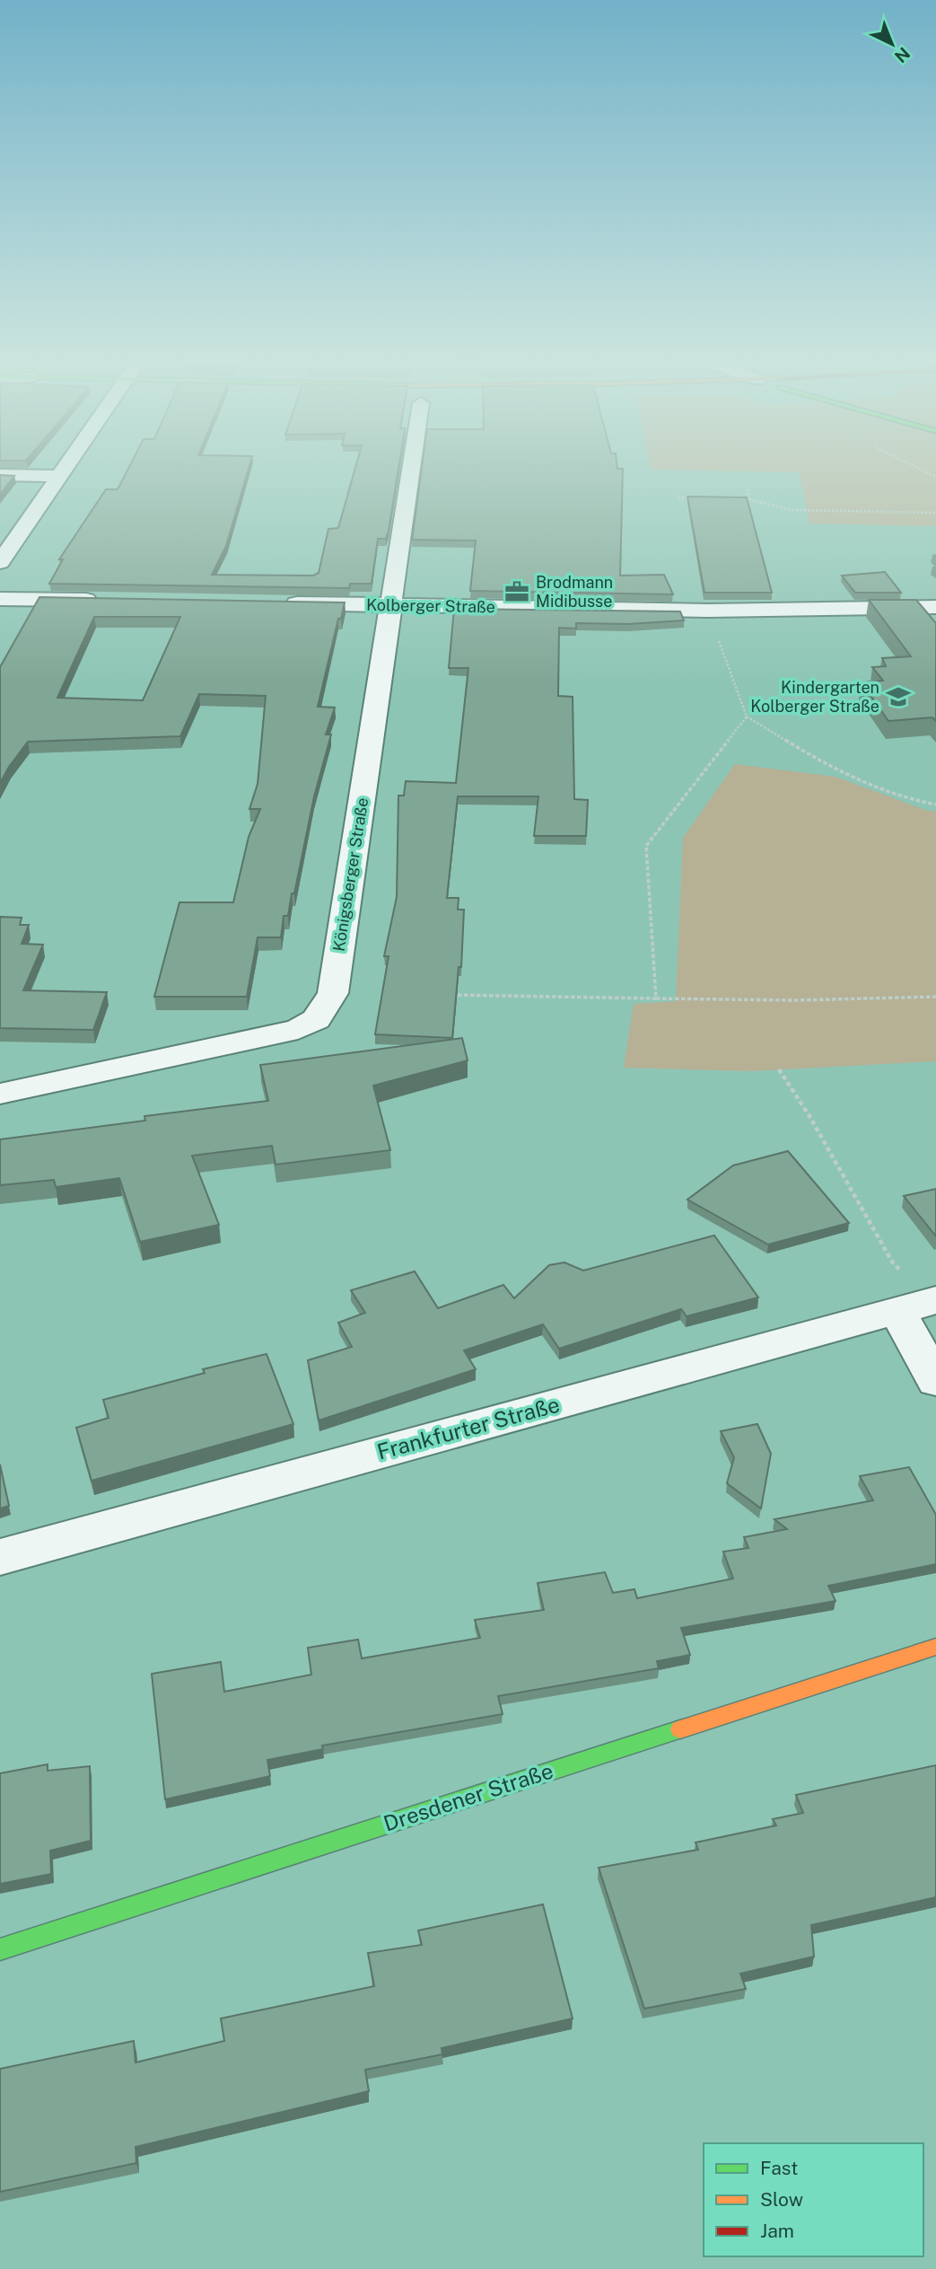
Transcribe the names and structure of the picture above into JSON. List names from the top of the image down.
{
  "streets": {
    "main road": ["Dresdener Straße"],
    "street": ["Kolberger Straße", "Königsberger Straße", "Frankfurter Straße"]
  },
  "crossings": [
    ["Kolberger Straße", "Königsberger Straße"]
  ],
  "places": {
    "office": ["Brodmann Midibusse"],
    "school or university": ["Kindergarten Kolberger Straße"]
  },
  "legend": ["Fast", "Slow", "Jam"],
  "north": "bottom right"
}
